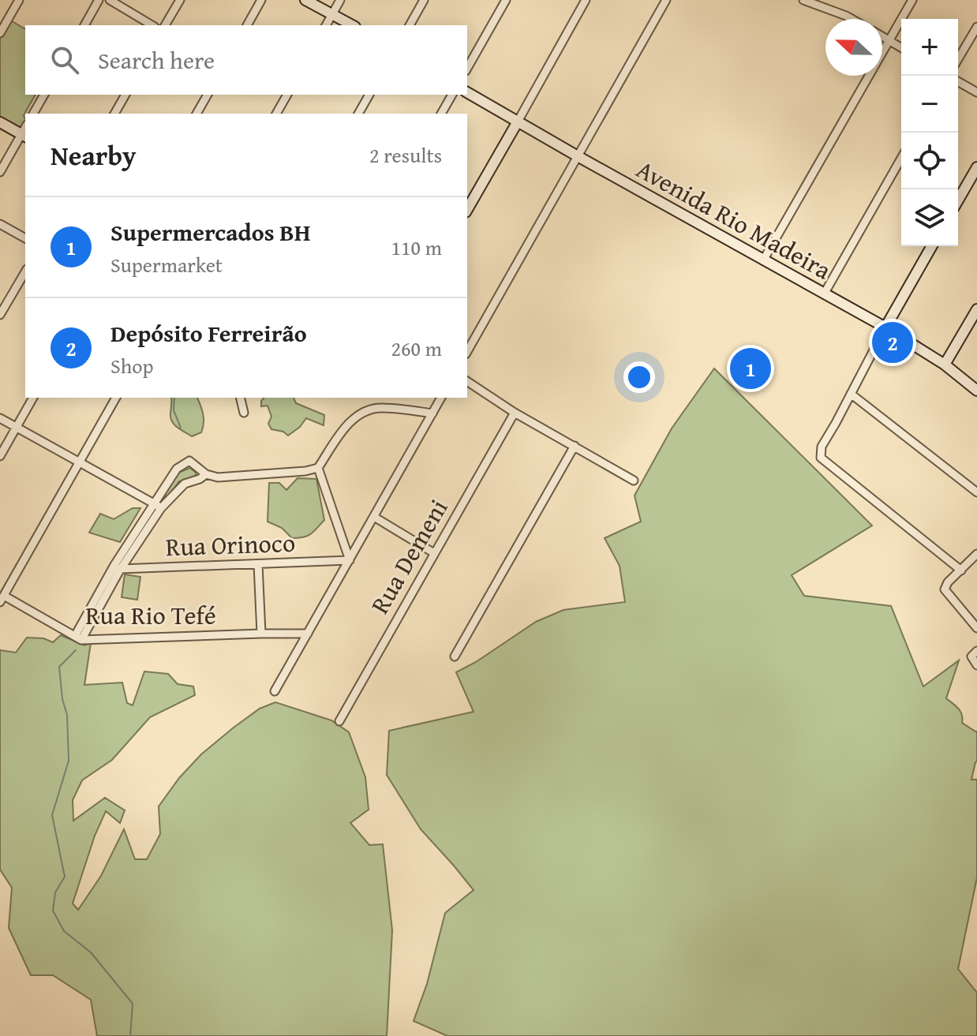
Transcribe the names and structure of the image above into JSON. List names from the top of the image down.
{
  "streets": {
    "main road": ["Avenida Rio Madeira"],
    "street": ["Rua Orinoco", "Rua Demeni", "Rua Rio Tefé"]
  },
  "north": "left",
  "page": {
    "map_buttons": ["+", "−"],
    "search": "Search here",
    "heading": ["Nearby", "2 results"],
    "list": [
      {
        "mark": "1",
        "name": "Supermercados BH",
        "note": "Supermarket",
        "value": "110 m"
      },
      {
        "mark": "2",
        "name": "Depósito Ferreirão",
        "note": "Shop",
        "value": "260 m"
      }
    ],
    "pins": ["2", "1"]
  }
}
